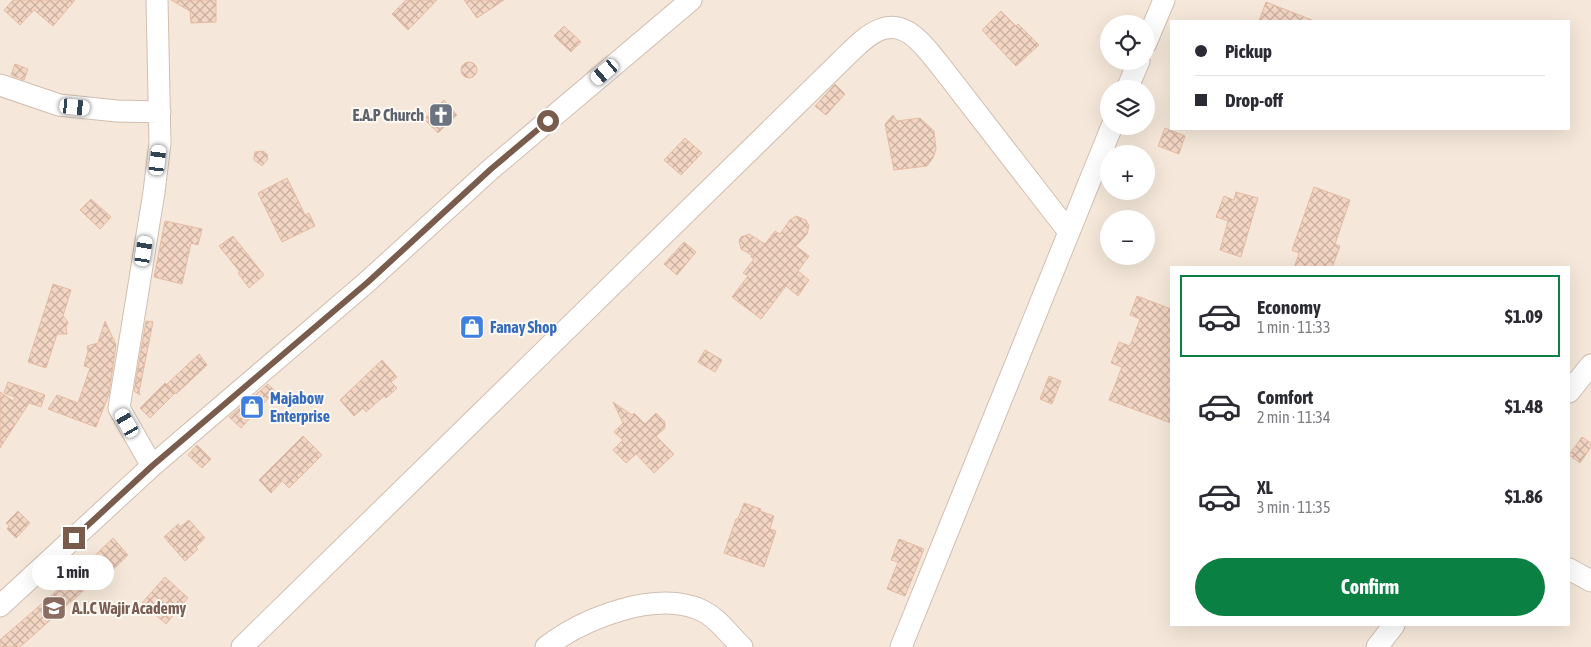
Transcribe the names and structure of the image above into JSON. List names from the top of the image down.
{
  "places": {
    "church": ["E.A.P Church"],
    "shop": ["Fanay Shop", "Majabow Enterprise"],
    "school or university": ["A.I.C Wajir Academy"]
  },
  "page": {
    "map_buttons": ["+", "−"],
    "banner": ["Pickup", "Drop-off"],
    "list": [
      {
        "name": "Economy",
        "note": "1 min · 11:33",
        "value": "$1.09"
      },
      {
        "name": "Comfort",
        "note": "2 min · 11:34",
        "value": "$1.48"
      },
      {
        "name": "XL",
        "note": "3 min · 11:35",
        "value": "$1.86"
      }
    ],
    "buttons": "Confirm",
    "bubble": "1 min"
  }
}
